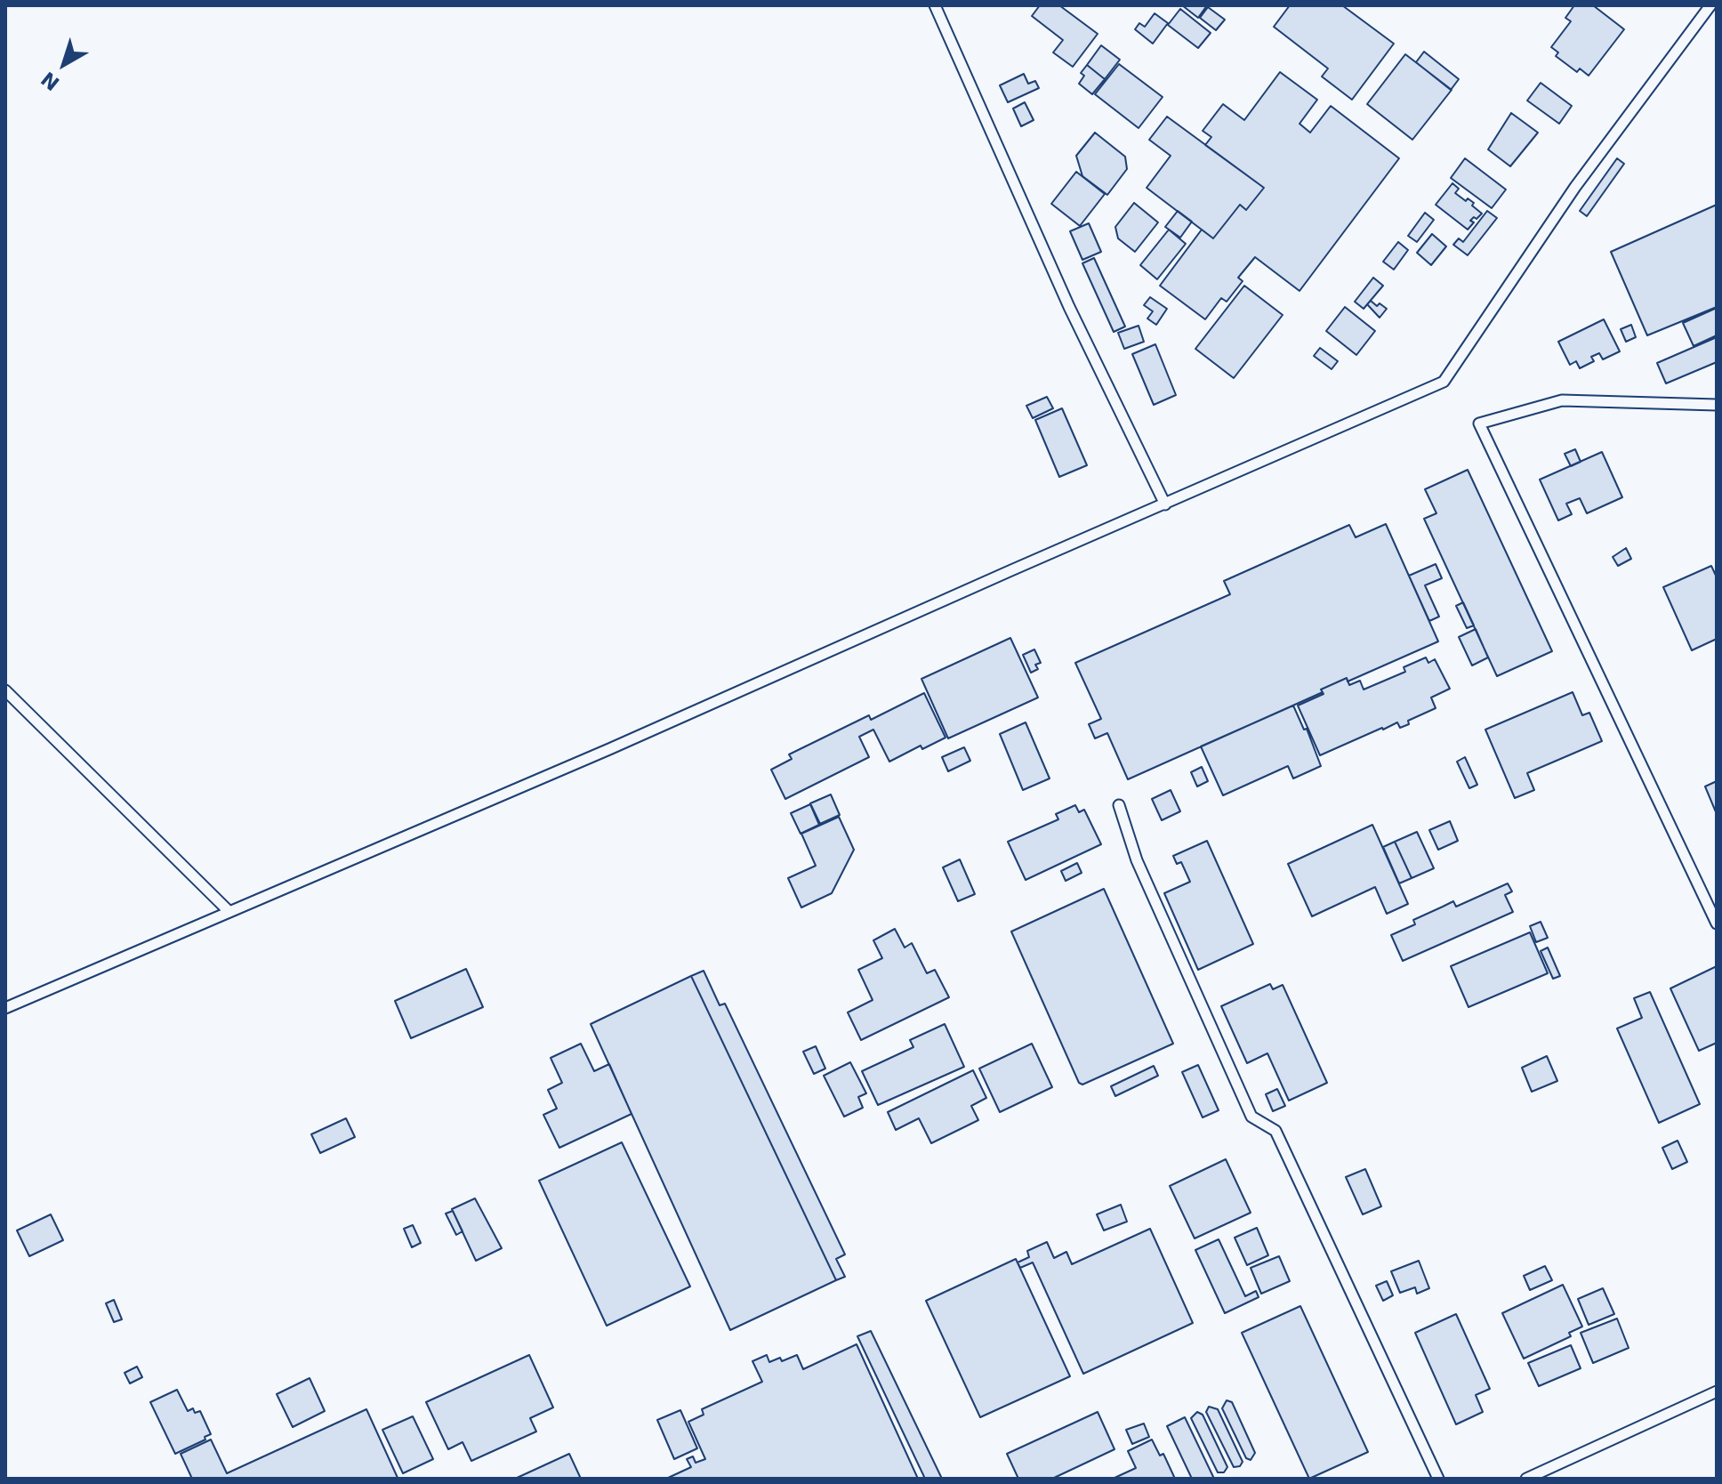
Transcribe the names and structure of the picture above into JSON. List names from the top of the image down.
{
  "north": "bottom left"
}
